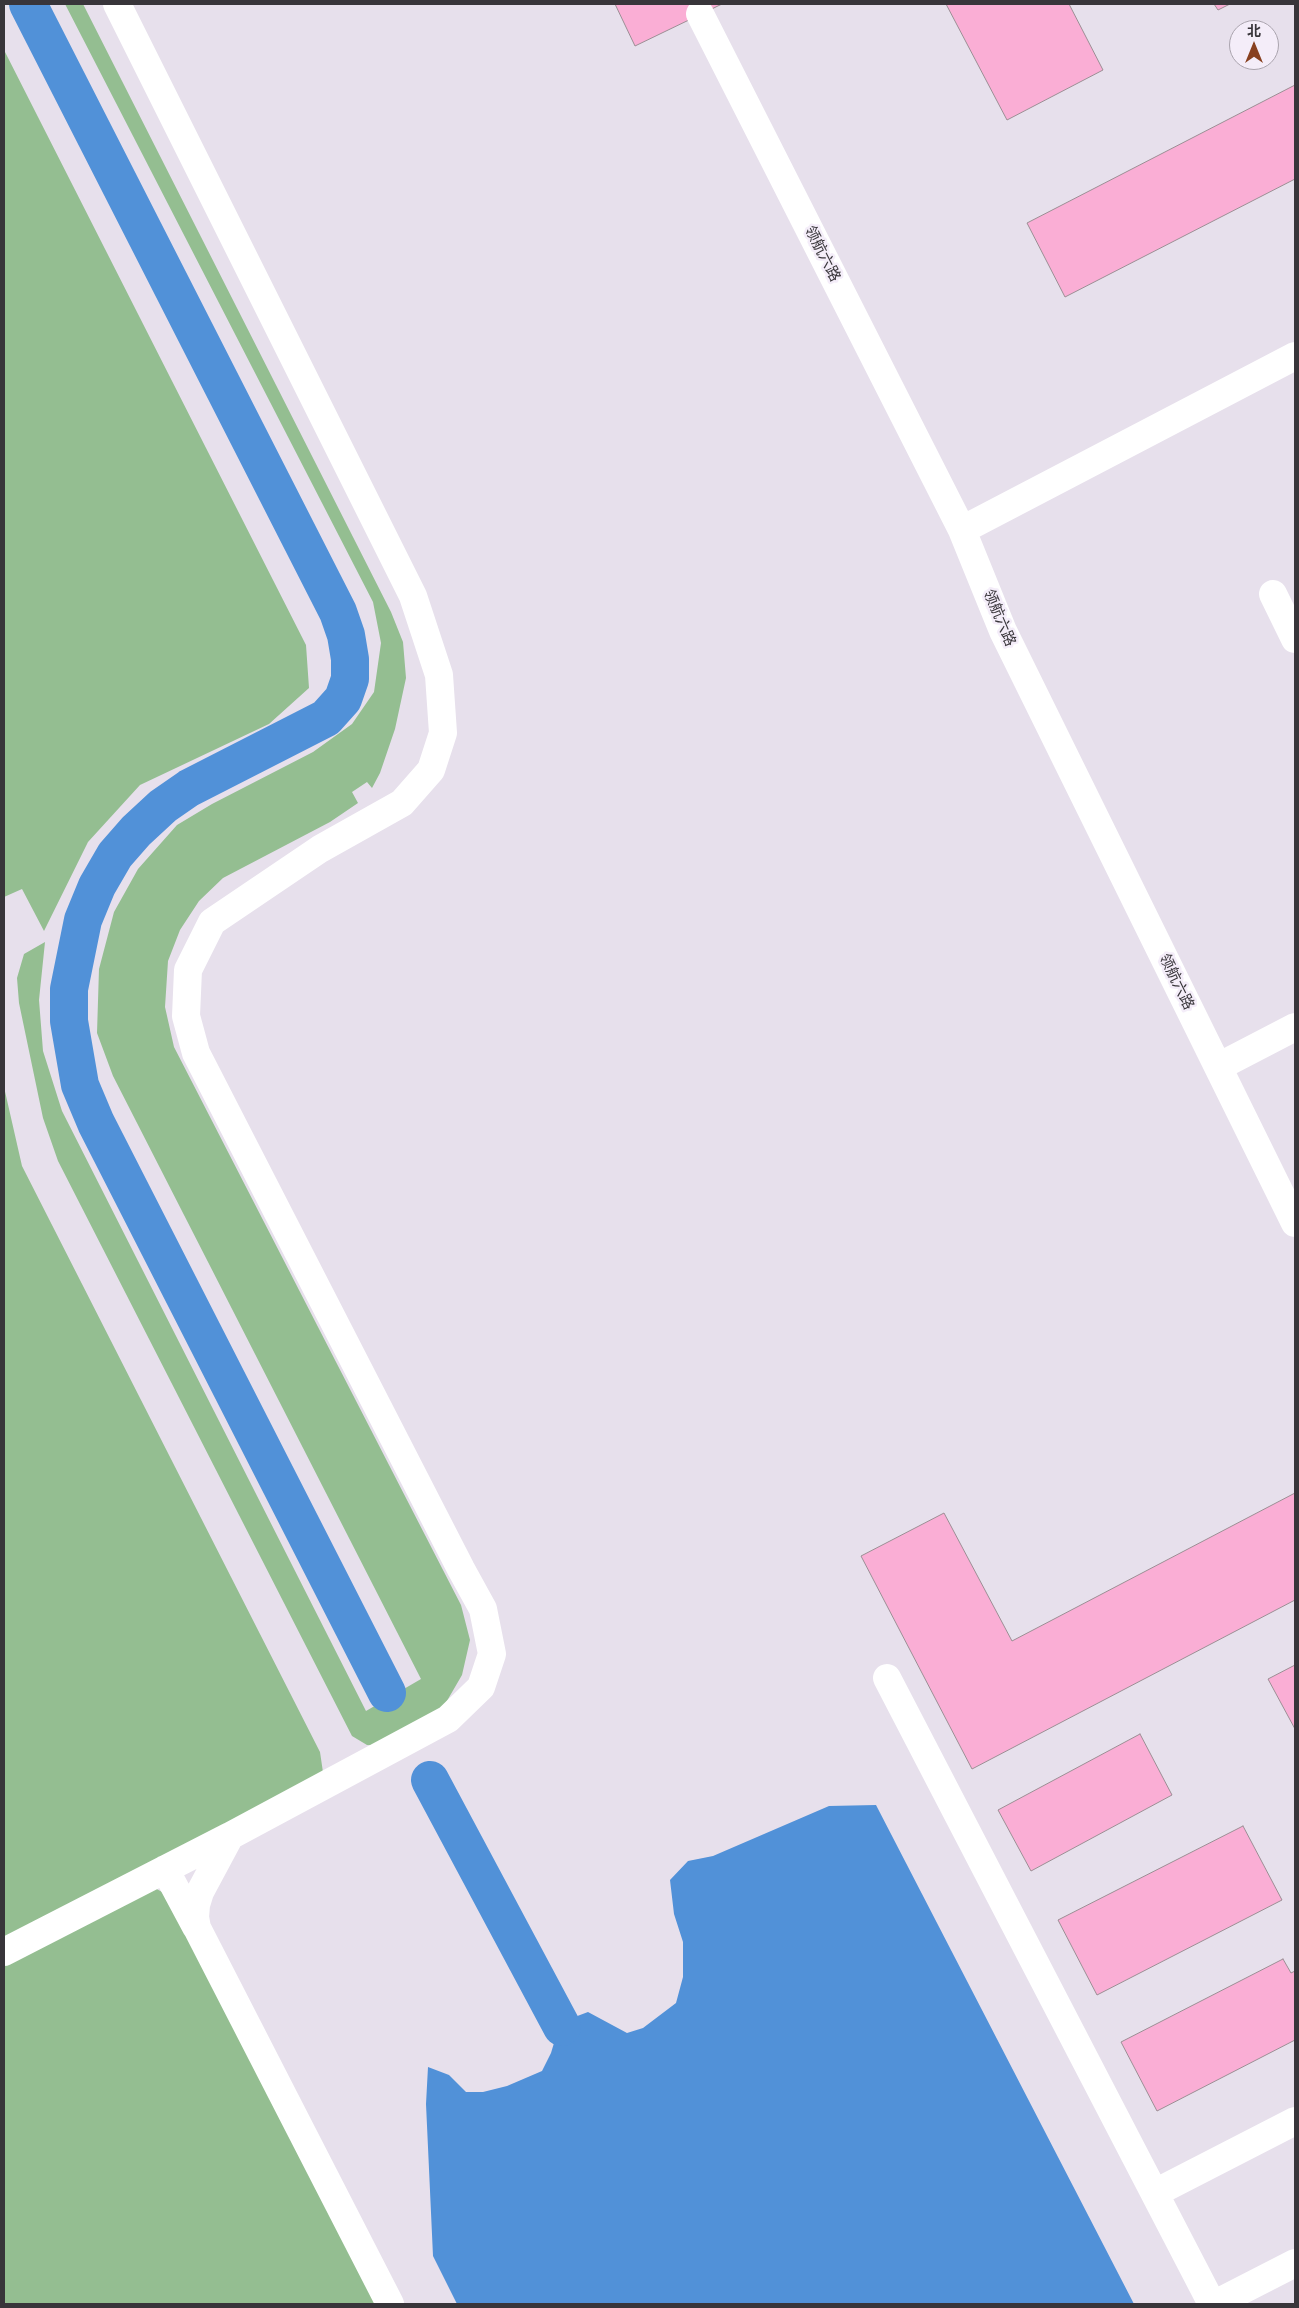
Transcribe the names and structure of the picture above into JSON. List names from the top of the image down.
{
  "streets": {
    "street": ["领航六路"]
  },
  "north": "top"
}
